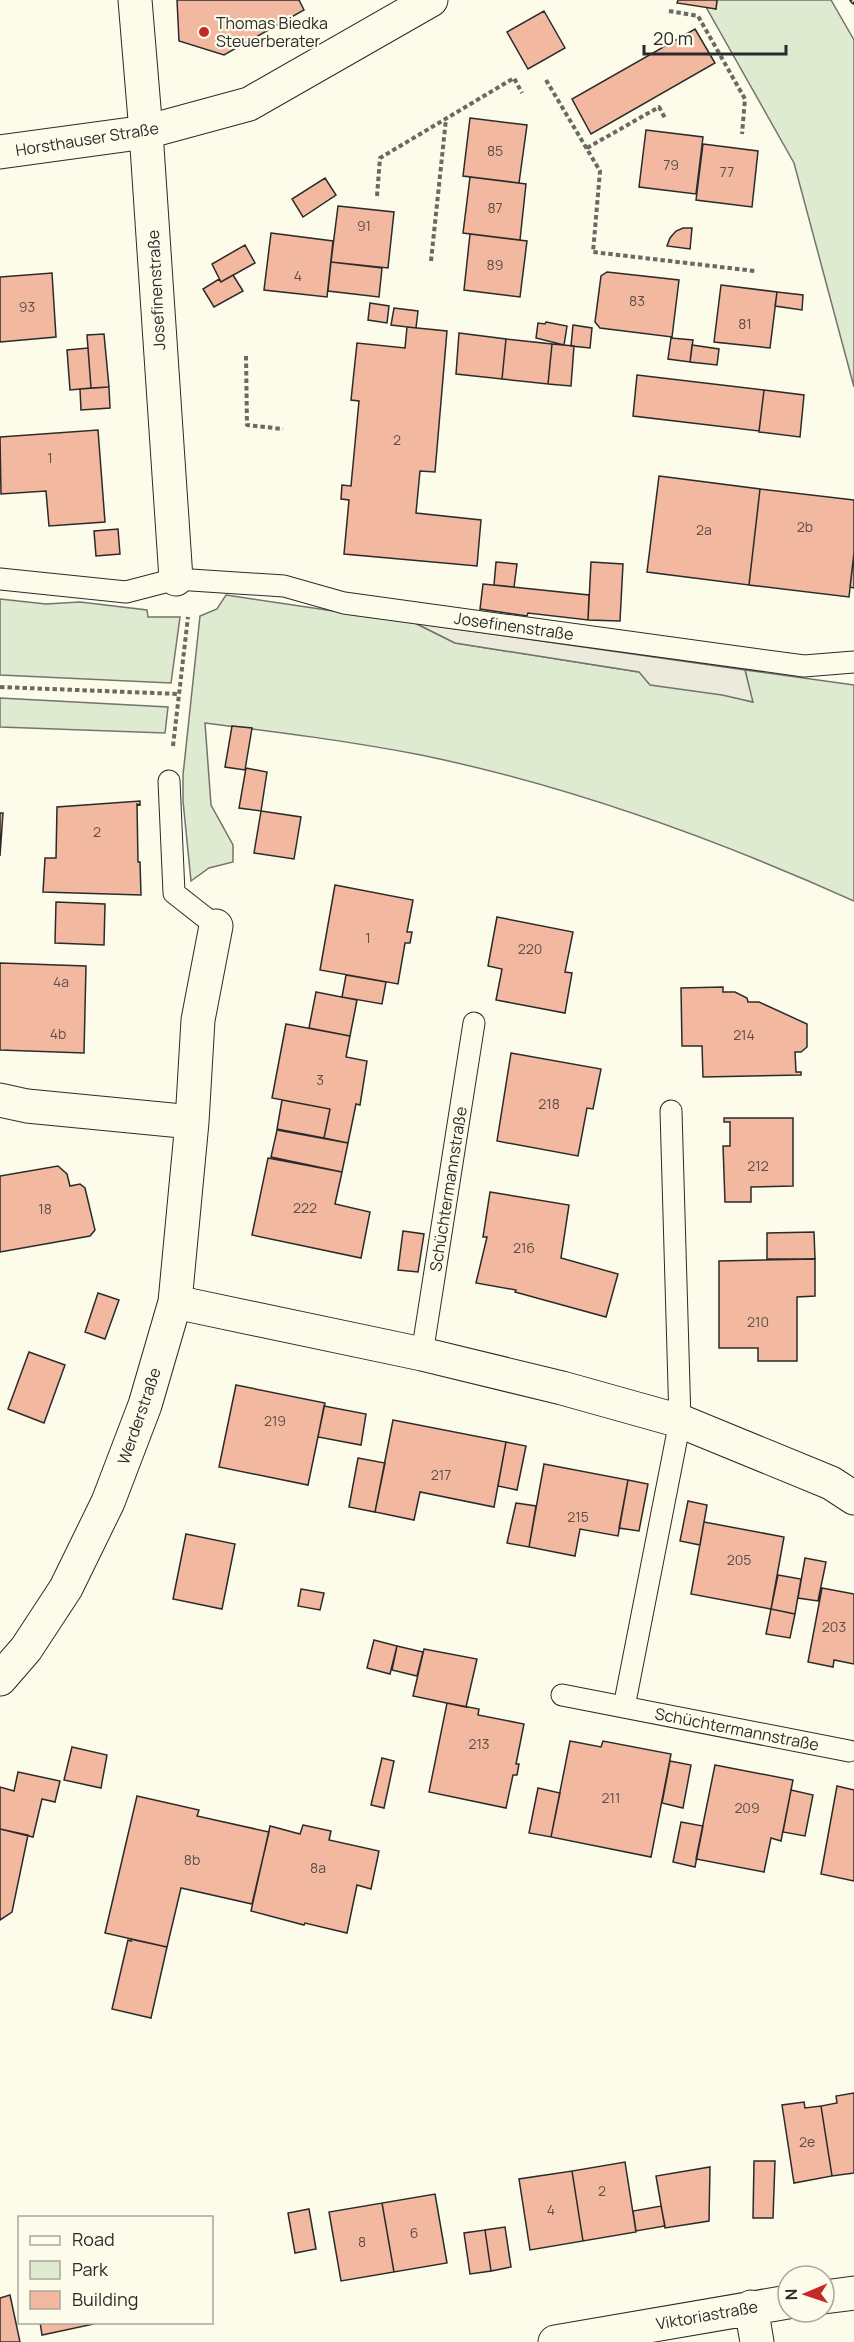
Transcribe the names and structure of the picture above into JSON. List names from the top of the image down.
{
  "streets": {
    "street": [
      "Horsthauser Straße",
      "Josefinenstraße",
      "Werderstraße",
      "Viktoriastraße"
    ],
    "lane": ["Schüchtermannstraße"]
  },
  "crossings": [
    ["Horsthauser Straße", "Josefinenstraße"]
  ],
  "places": ["Thomas Biedka Steuerberater"],
  "house_numbers": [
    "85",
    "79",
    "77",
    "87",
    "91",
    "89",
    "4",
    "83",
    "93",
    "81",
    "2",
    "1",
    "2b",
    "2a",
    "2",
    "1",
    "220",
    "4a",
    "4b",
    "214",
    "3",
    "218",
    "212",
    "222",
    "18",
    "216",
    "210",
    "219",
    "217",
    "215",
    "205",
    "203",
    "213",
    "211",
    "209",
    "8b",
    "8a",
    "2e",
    "2",
    "4",
    "6",
    "8"
  ],
  "legend": ["Road", "Park", "Building"],
  "scale_bar": "20 m",
  "north": "left"
}
